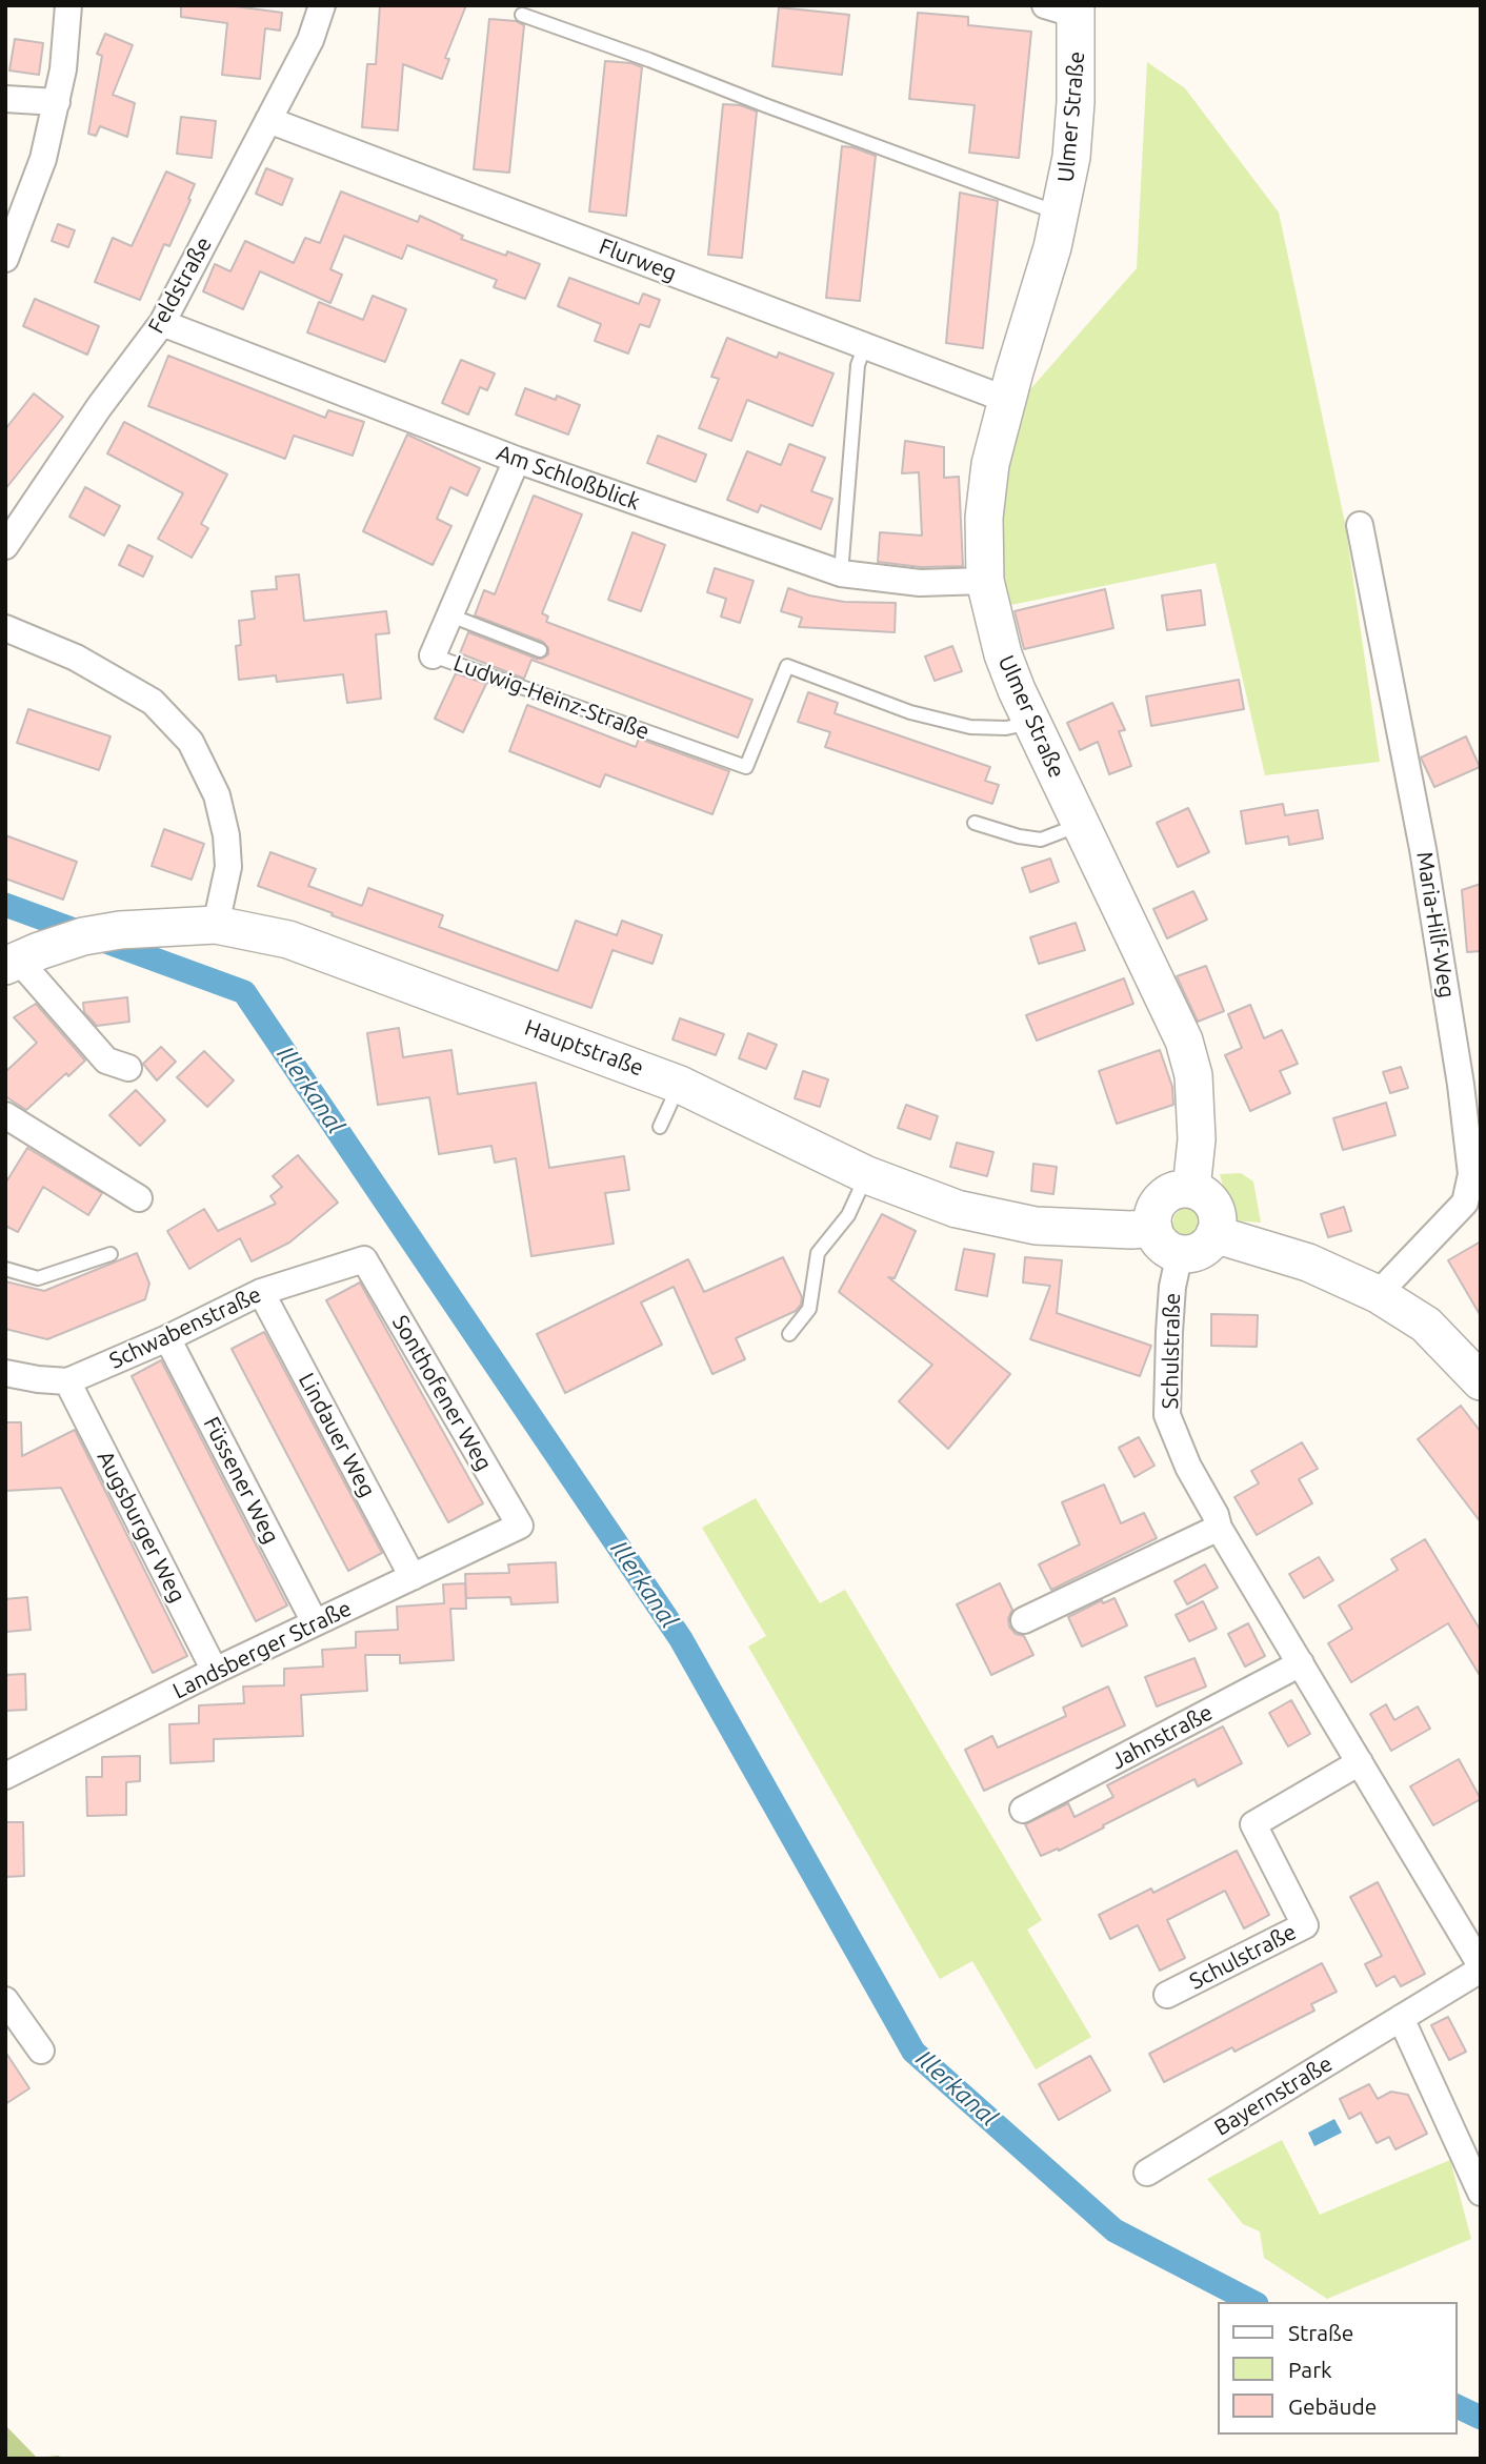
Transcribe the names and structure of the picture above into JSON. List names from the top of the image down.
{
  "streets": {
    "main road": ["Ulmer Straße", "Hauptstraße"],
    "street": [
      "Flurweg",
      "Feldstraße",
      "Am Schloßblick",
      "Ludwig-Heinz-Straße",
      "Maria-Hilf-Weg",
      "Schwabenstraße",
      "Schulstraße",
      "Sonthofener Weg",
      "Lindauer Weg",
      "Füssener Weg",
      "Augsburger Weg",
      "Landsberger Straße",
      "Jahnstraße",
      "Bayernstraße"
    ]
  },
  "crossings": [
    ["Ulmer Straße", "Flurweg"],
    ["Ulmer Straße", "Am Schloßblick"],
    ["Ulmer Straße", "Ludwig-Heinz-Straße"],
    ["Ulmer Straße", "Hauptstraße"],
    ["Ulmer Straße", "Schulstraße"],
    ["Flurweg", "Feldstraße"],
    ["Feldstraße", "Am Schloßblick"],
    ["Am Schloßblick", "Ludwig-Heinz-Straße"],
    ["Hauptstraße", "Schulstraße"],
    ["Schwabenstraße", "Sonthofener Weg"],
    ["Schwabenstraße", "Lindauer Weg"],
    ["Schwabenstraße", "Füssener Weg"],
    ["Schwabenstraße", "Augsburger Weg"],
    ["Schulstraße", "Jahnstraße"],
    ["Schulstraße", "Bayernstraße"],
    ["Sonthofener Weg", "Landsberger Straße"],
    ["Lindauer Weg", "Landsberger Straße"],
    ["Füssener Weg", "Landsberger Straße"],
    ["Augsburger Weg", "Landsberger Straße"]
  ],
  "water": ["Illerkanal"],
  "legend": ["Straße", "Park", "Gebäude"]
}
